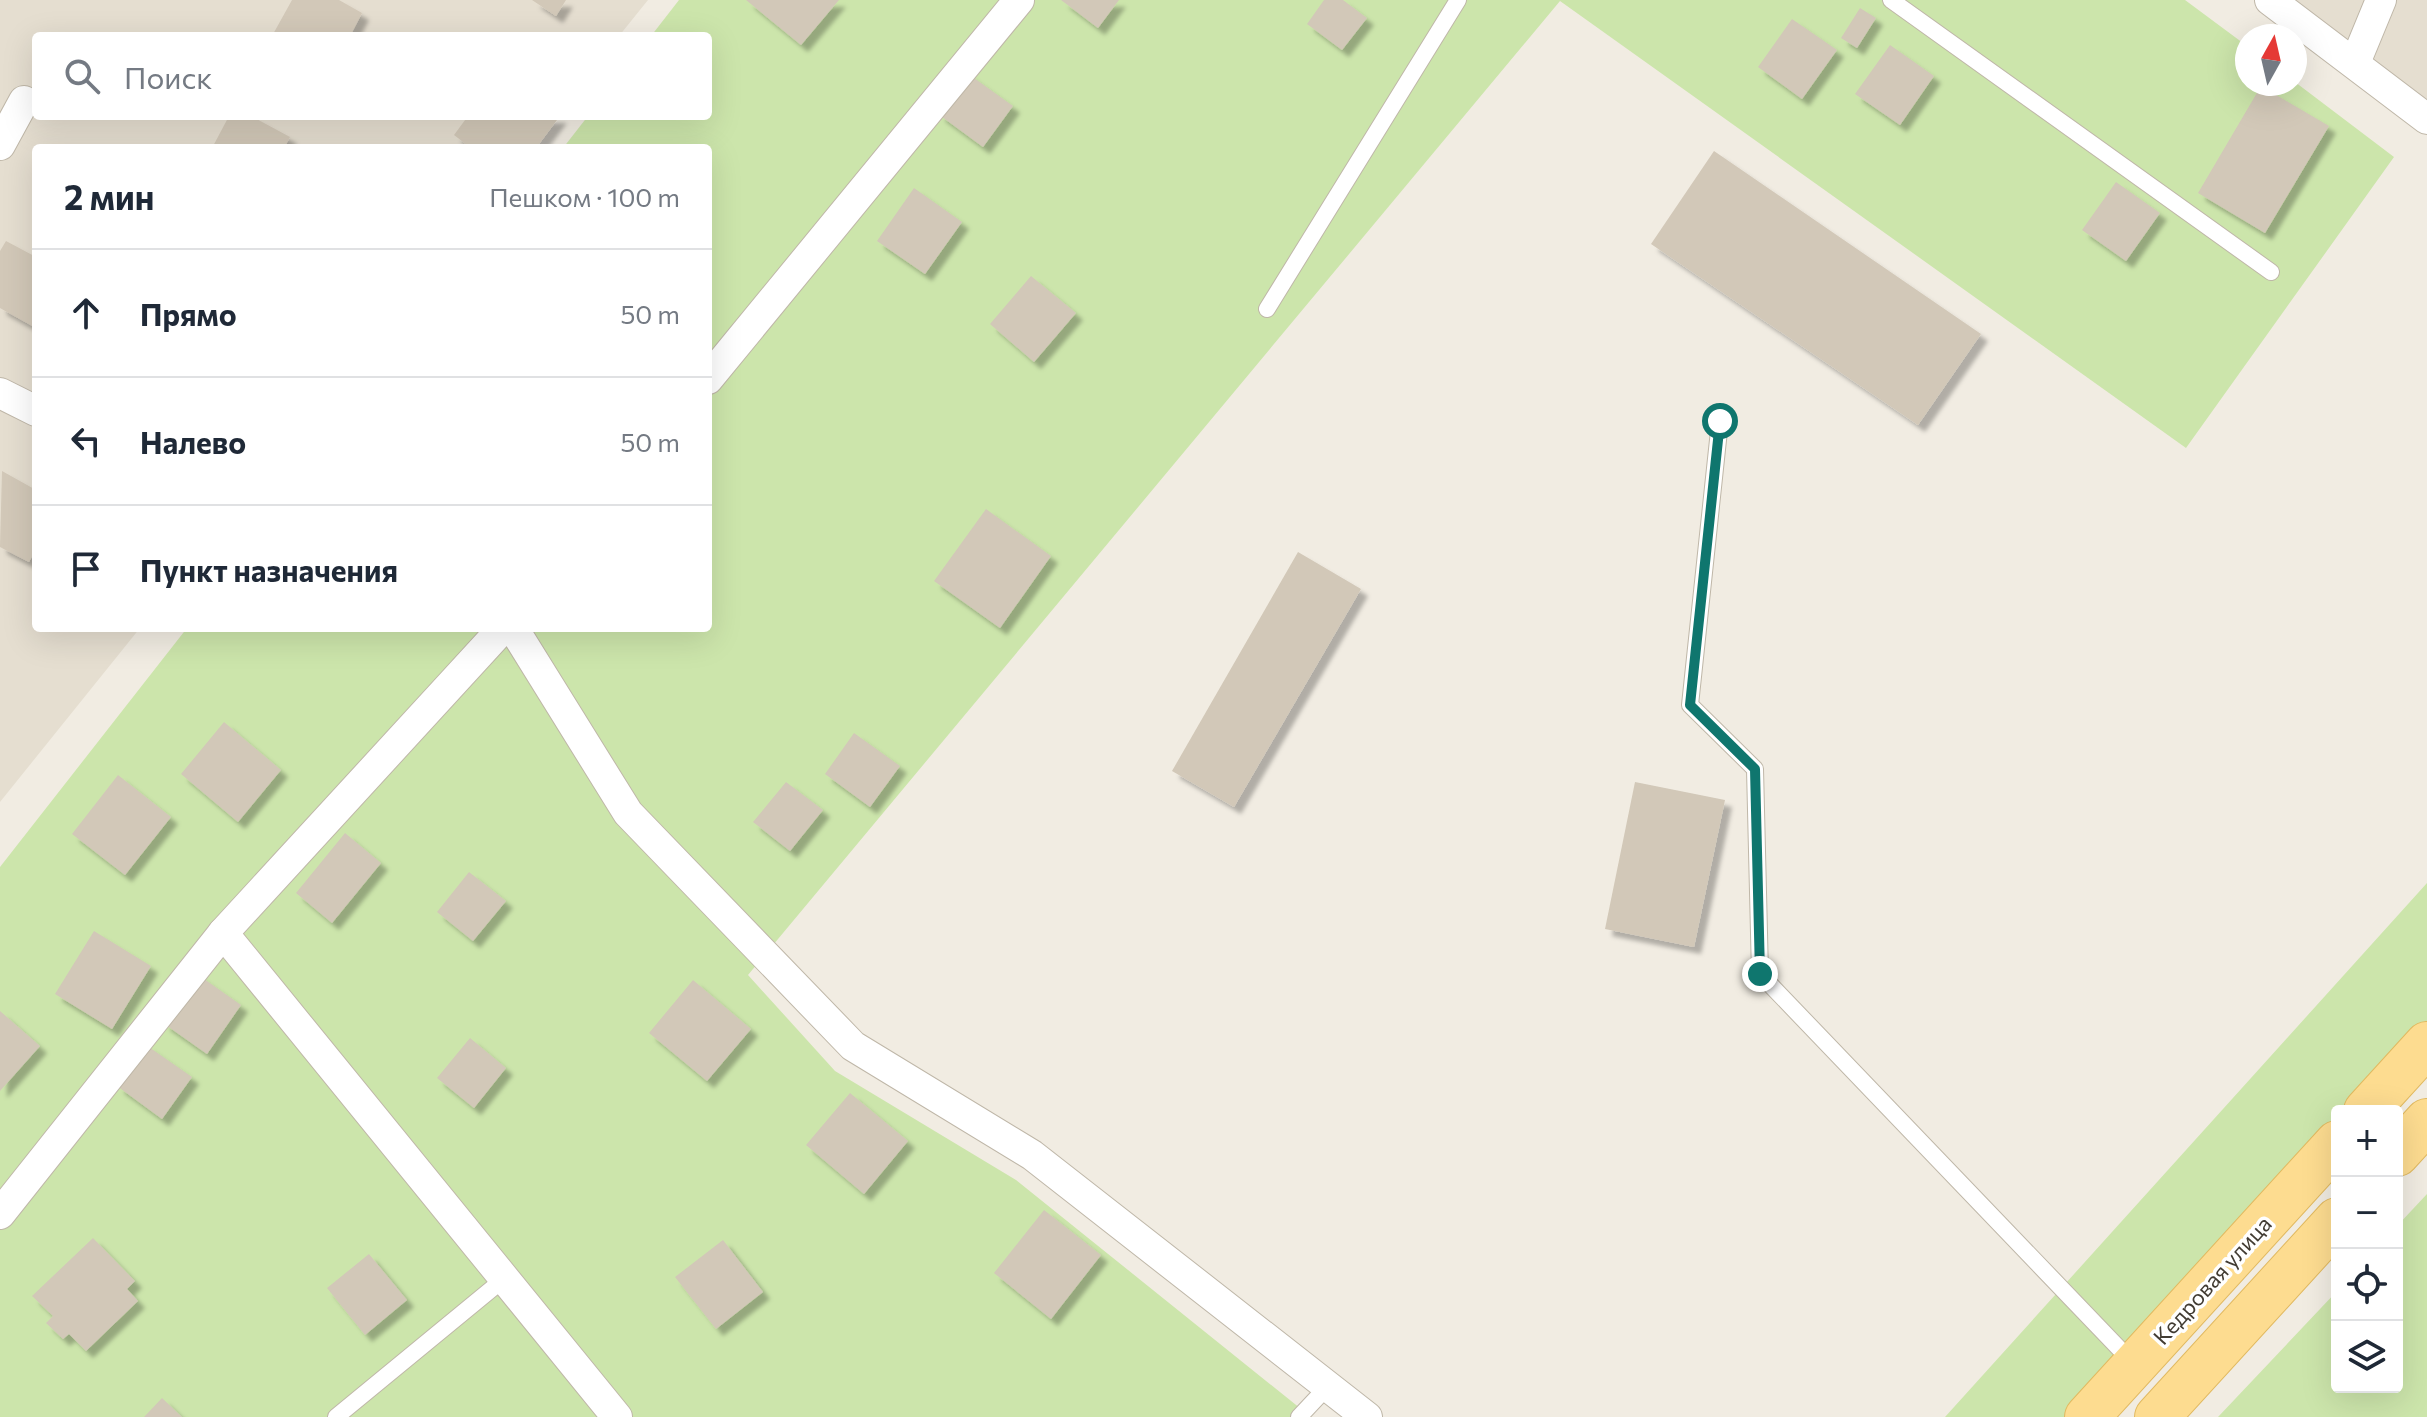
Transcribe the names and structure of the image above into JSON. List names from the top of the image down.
{
  "streets": {
    "main road": ["Кедровая улица"]
  },
  "north": "top",
  "page": {
    "search": "Поиск",
    "heading": ["2 мин", "Пешком · 100 m"],
    "list": [
      ["Прямо", "50 m"],
      ["Налево", "50 m"],
      "Пункт назначения"
    ],
    "map_buttons": ["+", "−"]
  }
}
